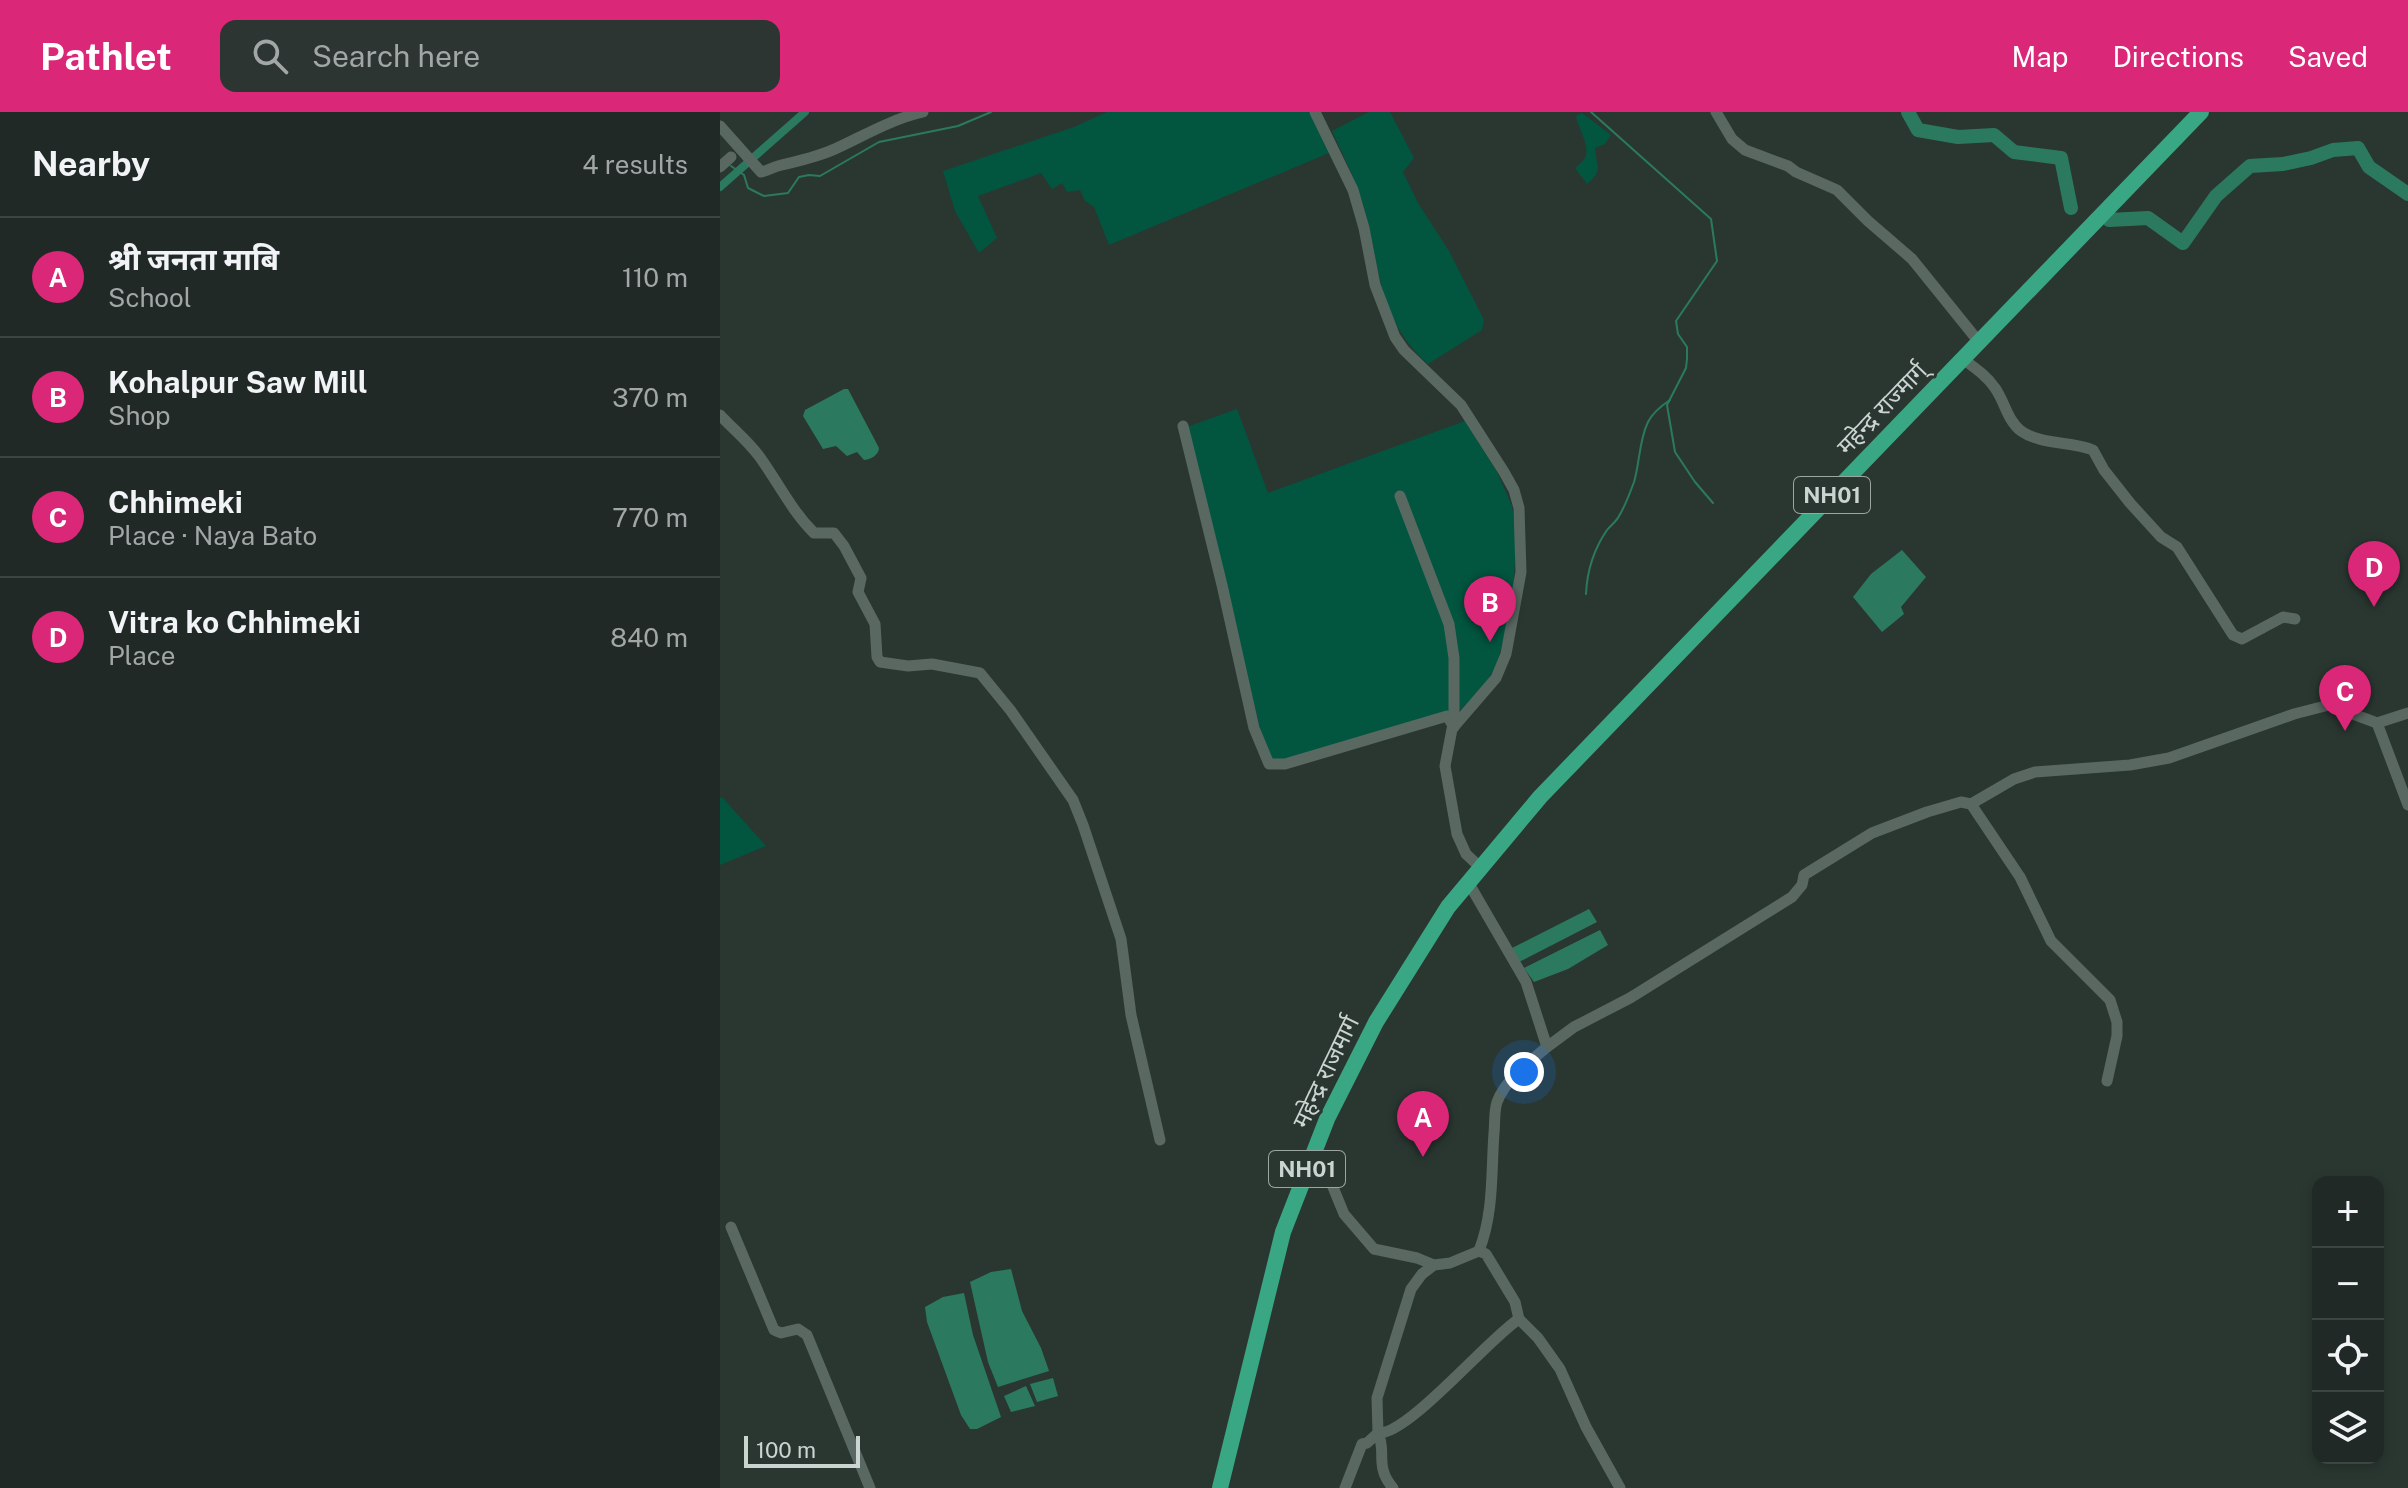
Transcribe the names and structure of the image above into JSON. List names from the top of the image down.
{
  "streets": {
    "highway": ["महेन्द्र राज्मार्ग्", "NH01", "महेन्द्र राजमार्ग"]
  },
  "crossings": [
    ["महेन्द्र राज्मार्ग्", "महेन्द्र राजमार्ग"]
  ],
  "scale_bar": "100 m",
  "page": {
    "header": "Pathlet",
    "search": "Search here",
    "nav": ["Map", "Directions", "Saved"],
    "heading": ["Nearby", "4 results"],
    "list": [
      {
        "mark": "A",
        "name": "श्री जनता माबि",
        "note": "School",
        "value": "110 m"
      },
      {
        "mark": "B",
        "name": "Kohalpur Saw Mill",
        "note": "Shop",
        "value": "370 m"
      },
      {
        "mark": "C",
        "name": "Chhimeki",
        "note": "Place · Naya Bato",
        "value": "770 m"
      },
      {
        "mark": "D",
        "name": "Vitra ko Chhimeki",
        "note": "Place",
        "value": "840 m"
      }
    ],
    "pins": [
      "D",
      "B",
      "C",
      "A"
    ],
    "map_buttons": ["+", "−"],
    "scale": "100 m"
  }
}
